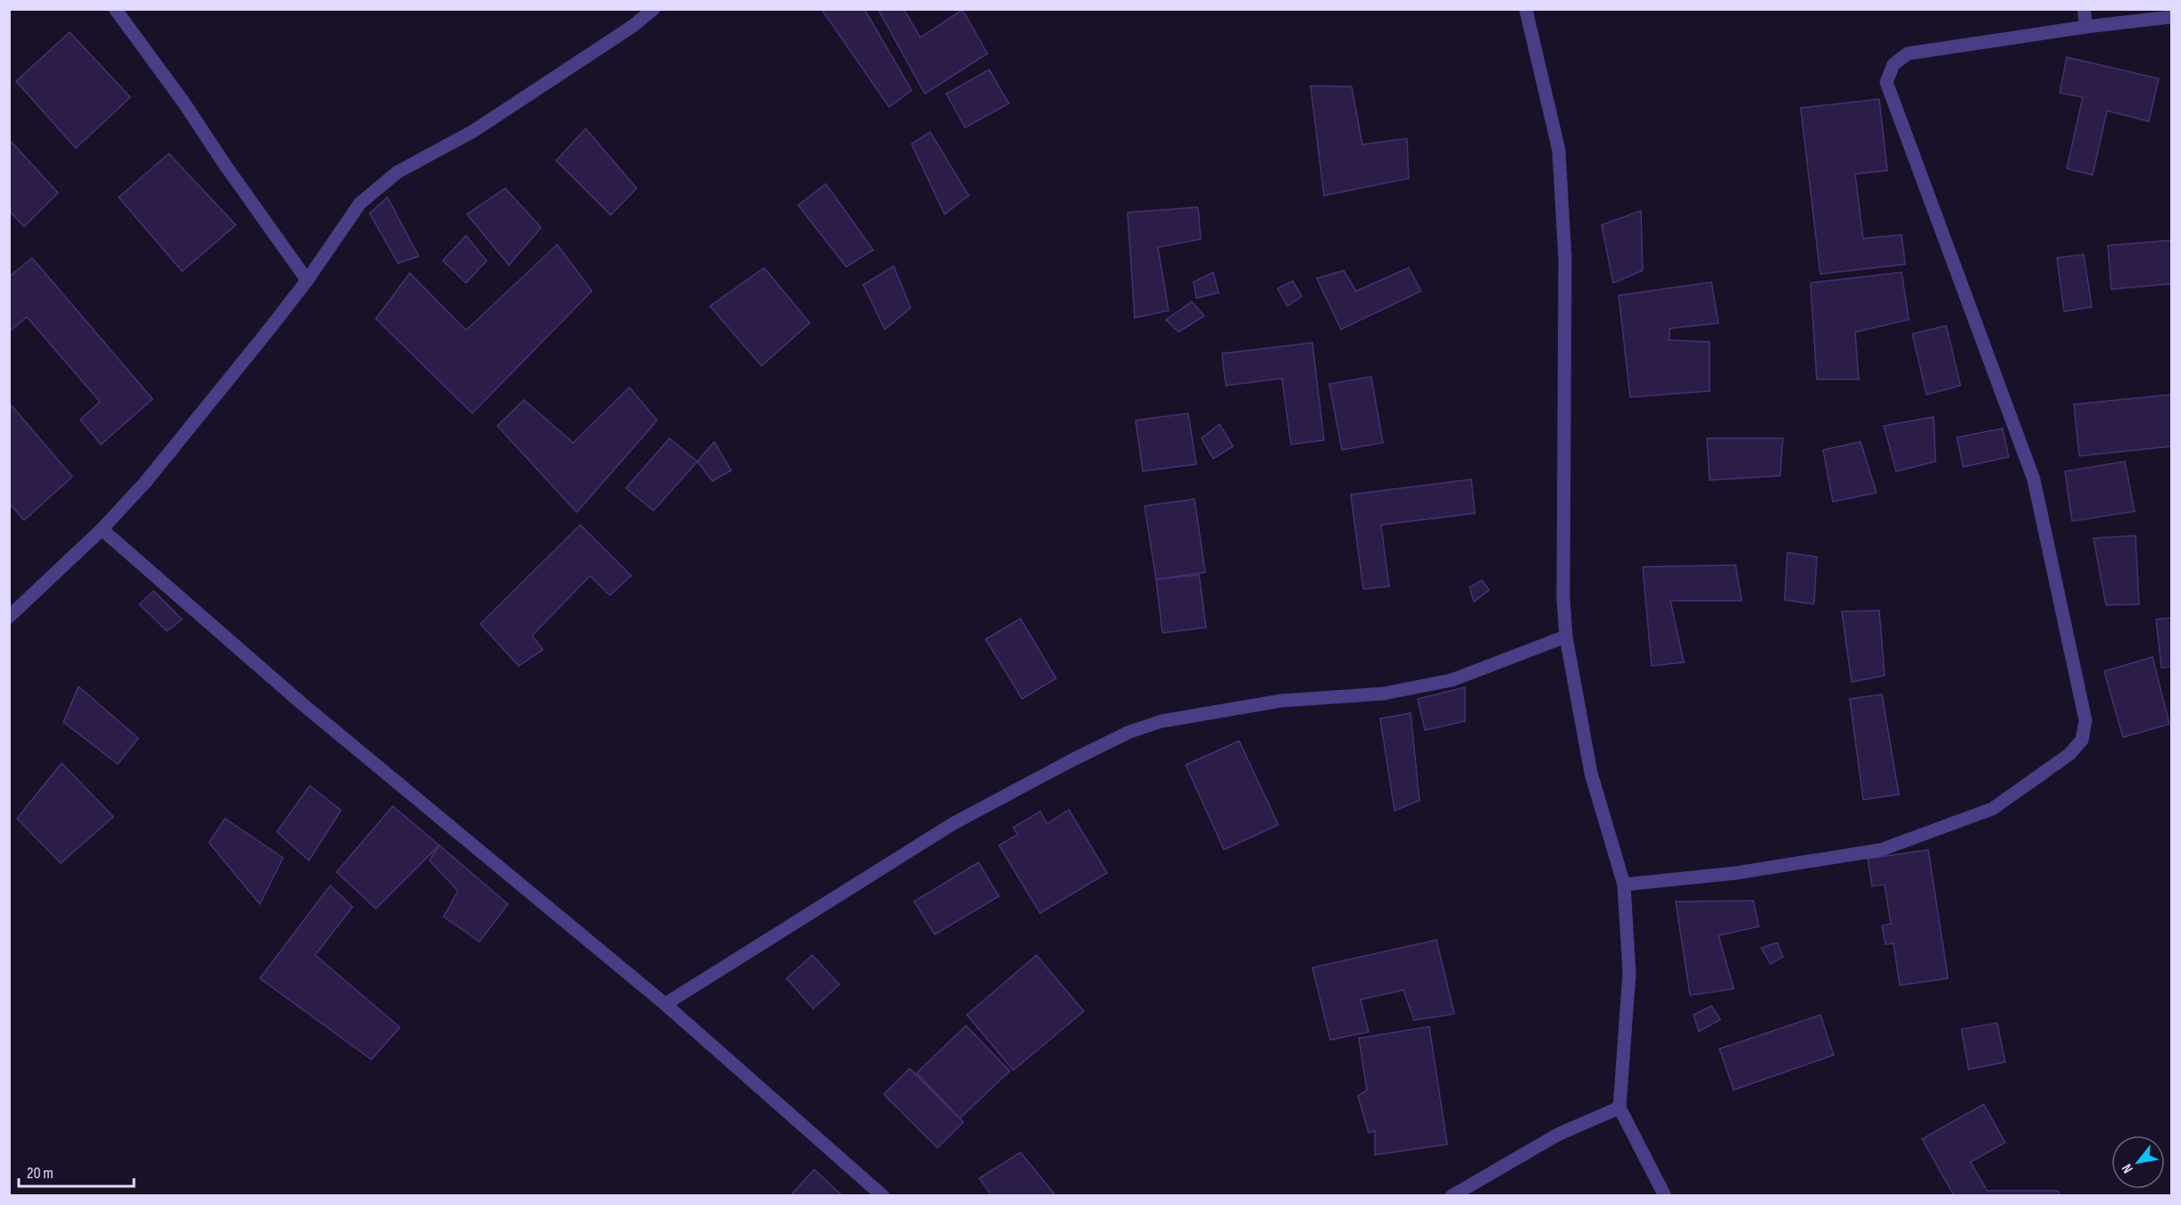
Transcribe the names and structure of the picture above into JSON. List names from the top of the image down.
{
  "scale_bar": "20 m",
  "north": "bottom left"
}
